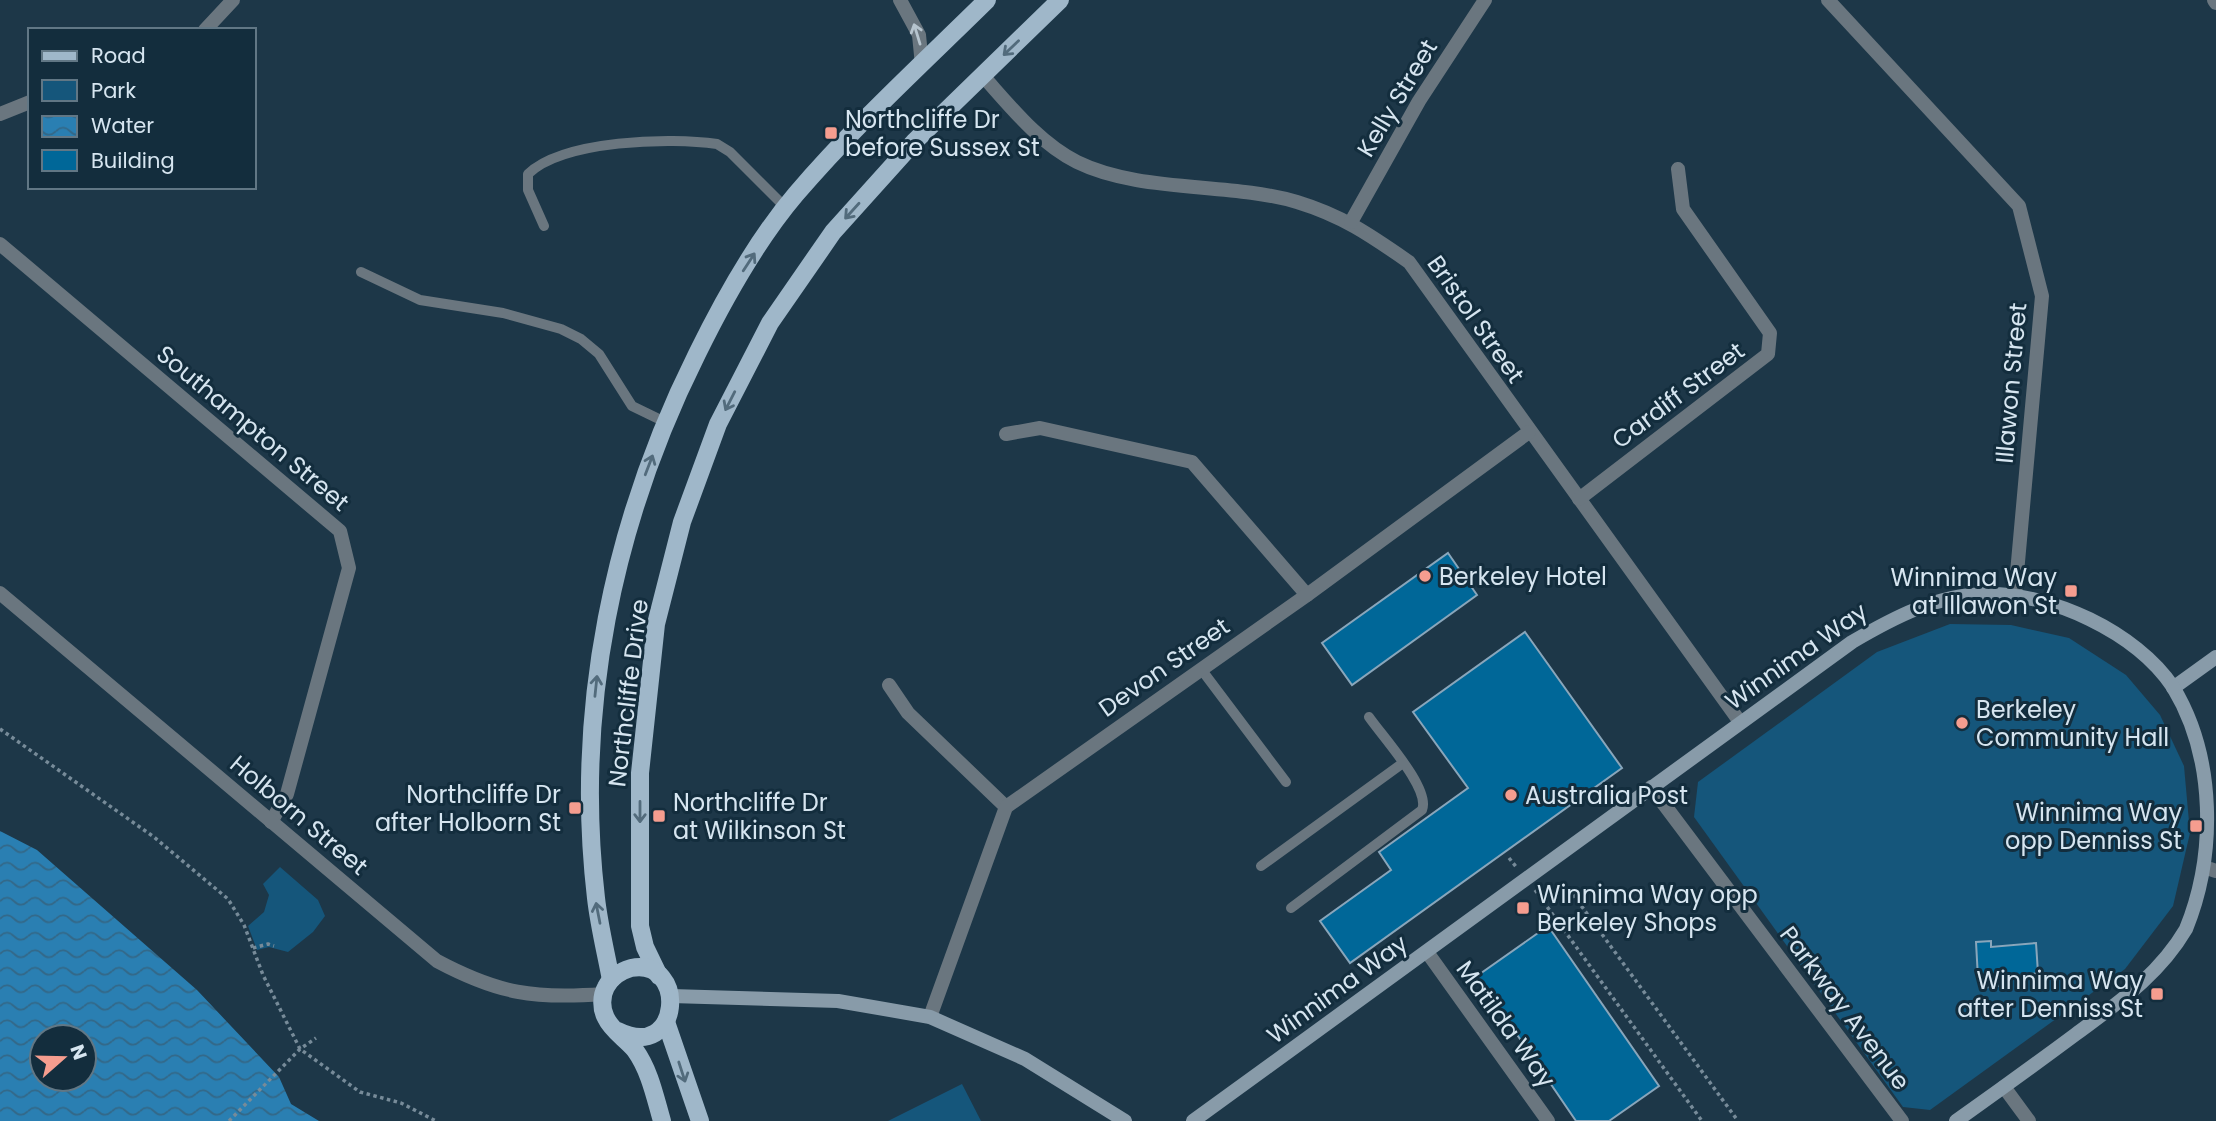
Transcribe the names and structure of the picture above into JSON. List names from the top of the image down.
{
  "streets": {
    "main road": ["Northcliffe Drive"],
    "street": [
      "Kelly Street",
      "Bristol Street",
      "Illawon Street",
      "Cardiff Street",
      "Southampton Street",
      "Winnima Way",
      "Devon Street",
      "Holborn Street",
      "Parkway Avenue",
      "Matilda Way"
    ]
  },
  "crossings": [
    ["Kelly Street", "Bristol Street"],
    ["Bristol Street", "Cardiff Street"],
    ["Bristol Street", "Winnima Way"],
    ["Bristol Street", "Devon Street"],
    ["Bristol Street", "Northcliffe Drive"],
    ["Illawon Street", "Winnima Way"],
    ["Southampton Street", "Holborn Street"],
    ["Winnima Way", "Parkway Avenue"],
    ["Winnima Way", "Matilda Way"],
    ["Northcliffe Drive", "Holborn Street"]
  ],
  "places": {
    "transit": [
      "Northcliffe Dr before Sussex St",
      "Winnima Way at Illawon St",
      "Northcliffe Dr after Holborn St",
      "Northcliffe Dr at Wilkinson St",
      "Winnima Way opp Denniss St",
      "Winnima Way opp Berkeley Shops",
      "Winnima Way after Denniss St"
    ],
    "other": ["Berkeley Hotel", "Berkeley Community Hall", "Australia Post"]
  },
  "legend": [
    "Road",
    "Park",
    "Water",
    "Building"
  ],
  "north": "right"
}
